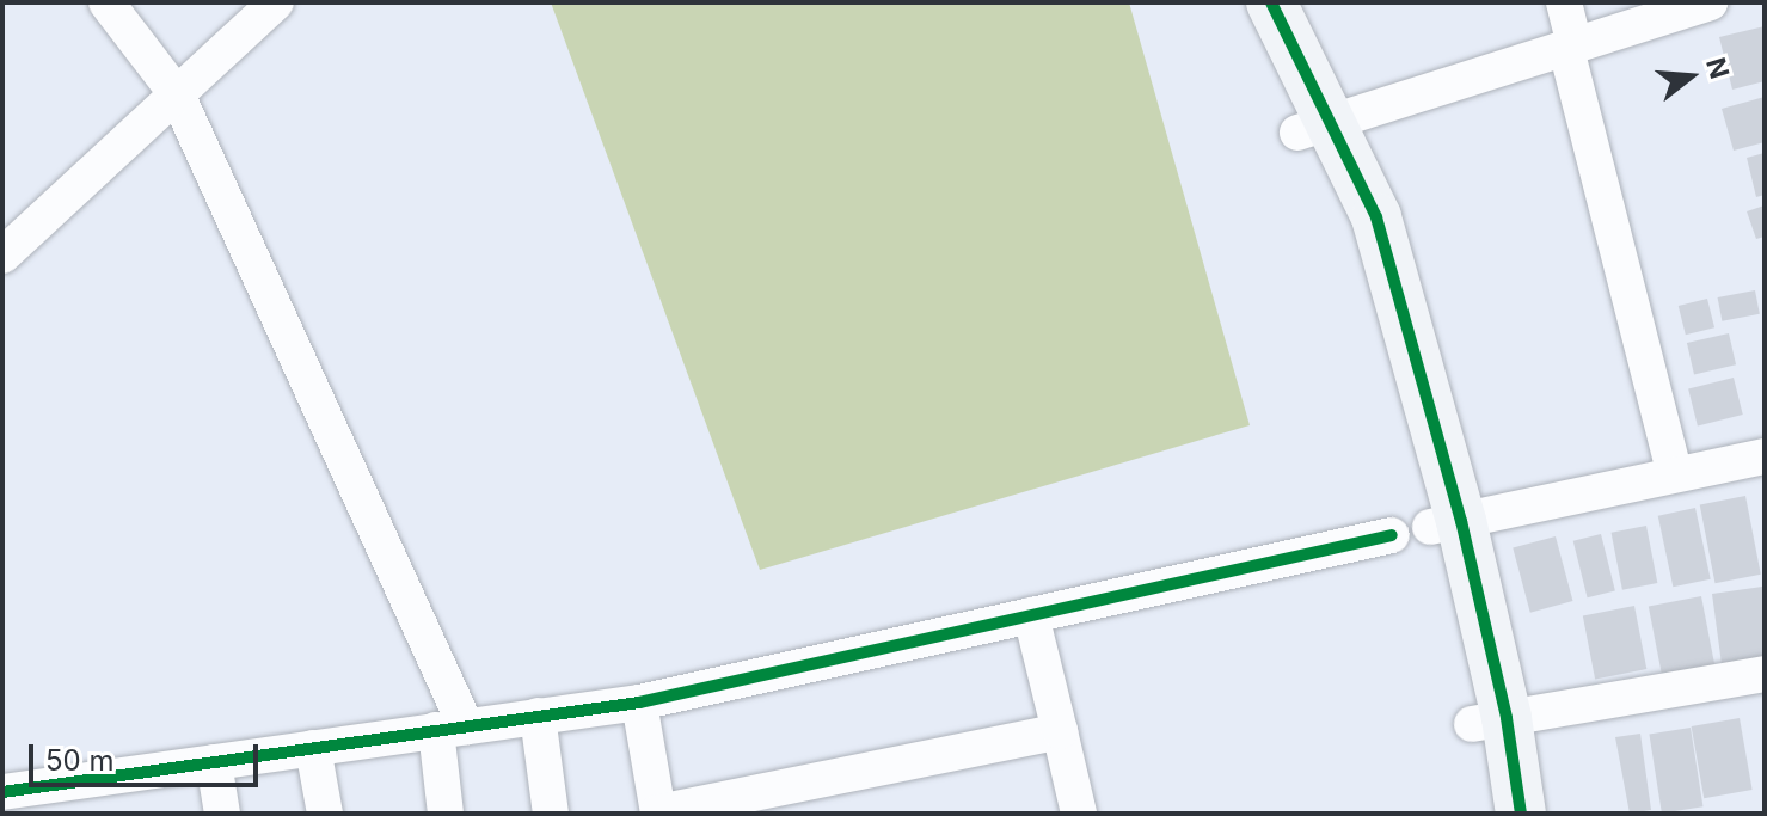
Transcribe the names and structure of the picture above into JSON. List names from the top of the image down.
{
  "scale_bar": "50 m",
  "north": "right"
}
